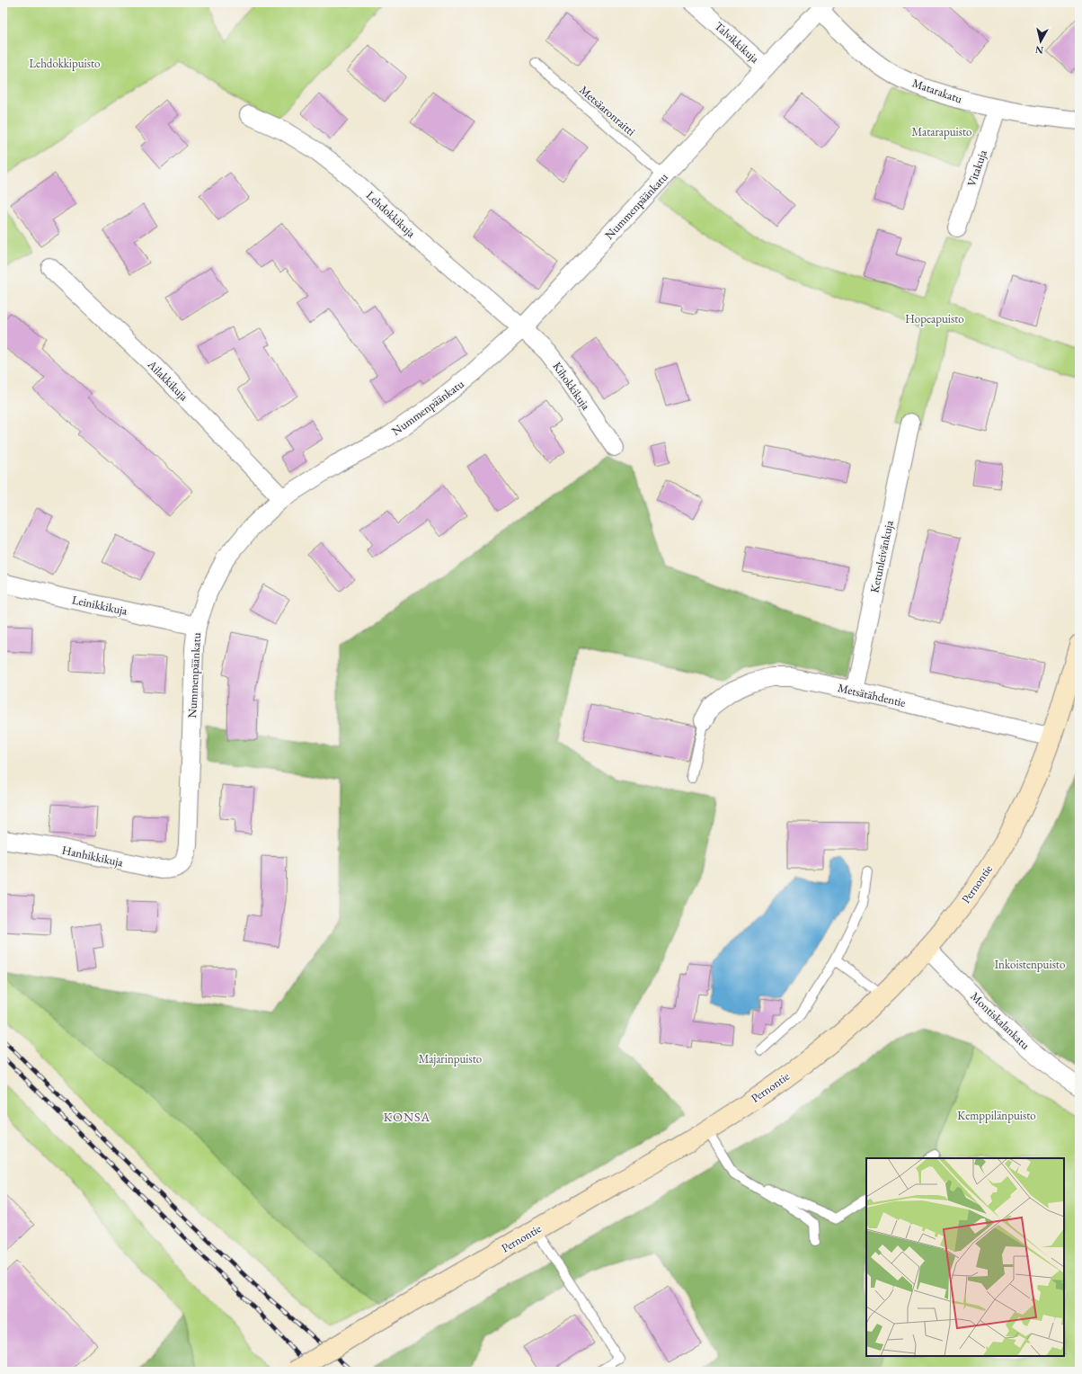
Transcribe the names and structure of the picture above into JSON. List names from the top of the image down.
{
  "streets": {
    "street": [
      "Talvikkikuja",
      "Matarakatu",
      "Vitakuja",
      "Nummenpäänkatu",
      "Lehdokkikuja",
      "Ailakkikuja",
      "Kihokkikuja",
      "Ketunleivänkuja",
      "Leinikkikuja",
      "Metsätähdentie",
      "Hanhikkikuja",
      "Pernontie",
      "Montiskalankatu"
    ],
    "lane": ["Metsäaronraitti"]
  },
  "crossings": [
    ["Talvikkikuja", "Nummenpäänkatu"],
    ["Matarakatu", "Vitakuja"],
    ["Matarakatu", "Nummenpäänkatu"],
    ["Metsäaronraitti", "Nummenpäänkatu"],
    ["Nummenpäänkatu", "Lehdokkikuja"],
    ["Nummenpäänkatu", "Ailakkikuja"],
    ["Nummenpäänkatu", "Kihokkikuja"],
    ["Nummenpäänkatu", "Leinikkikuja"],
    ["Nummenpäänkatu", "Hanhikkikuja"],
    ["Lehdokkikuja", "Kihokkikuja"],
    ["Ketunleivänkuja", "Metsätähdentie"],
    ["Metsätähdentie", "Pernontie"],
    ["Pernontie", "Montiskalankatu"]
  ],
  "districts": ["KONSA"],
  "parks": [
    "Lehdokkipuisto",
    "Matarapuisto",
    "Hopeapuisto",
    "Inkoistenpuisto",
    "Majarinpuisto",
    "Kemppilänpuisto"
  ],
  "north": "bottom"
}
